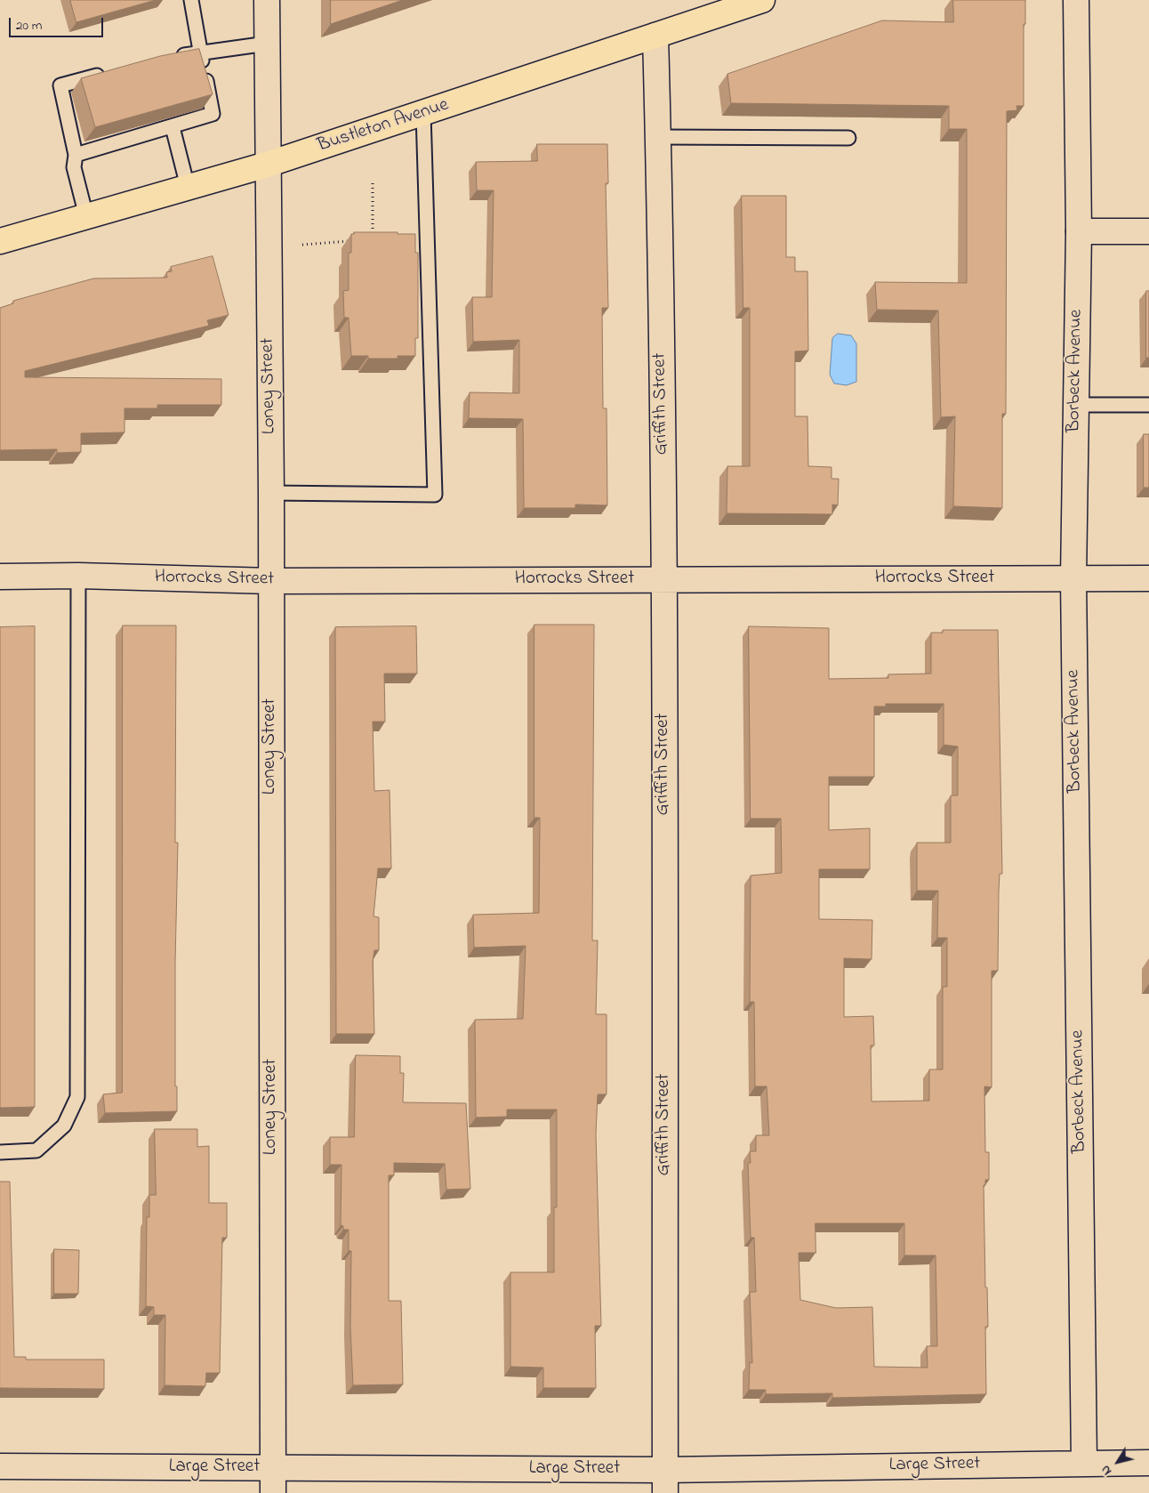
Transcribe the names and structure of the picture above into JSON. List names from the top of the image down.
{
  "streets": {
    "main road": ["Bustleton Avenue"],
    "street": [
      "Borbeck Avenue",
      "Loney Street",
      "Griffith Street",
      "Horrocks Street",
      "Large Street"
    ]
  },
  "crossings": [
    ["Bustleton Avenue", "Loney Street"],
    ["Bustleton Avenue", "Griffith Street"],
    ["Borbeck Avenue", "Horrocks Street"],
    ["Borbeck Avenue", "Large Street"],
    ["Loney Street", "Horrocks Street"],
    ["Loney Street", "Large Street"],
    ["Griffith Street", "Horrocks Street"],
    ["Griffith Street", "Large Street"]
  ],
  "scale_bar": "20 m",
  "north": "bottom left"
}
